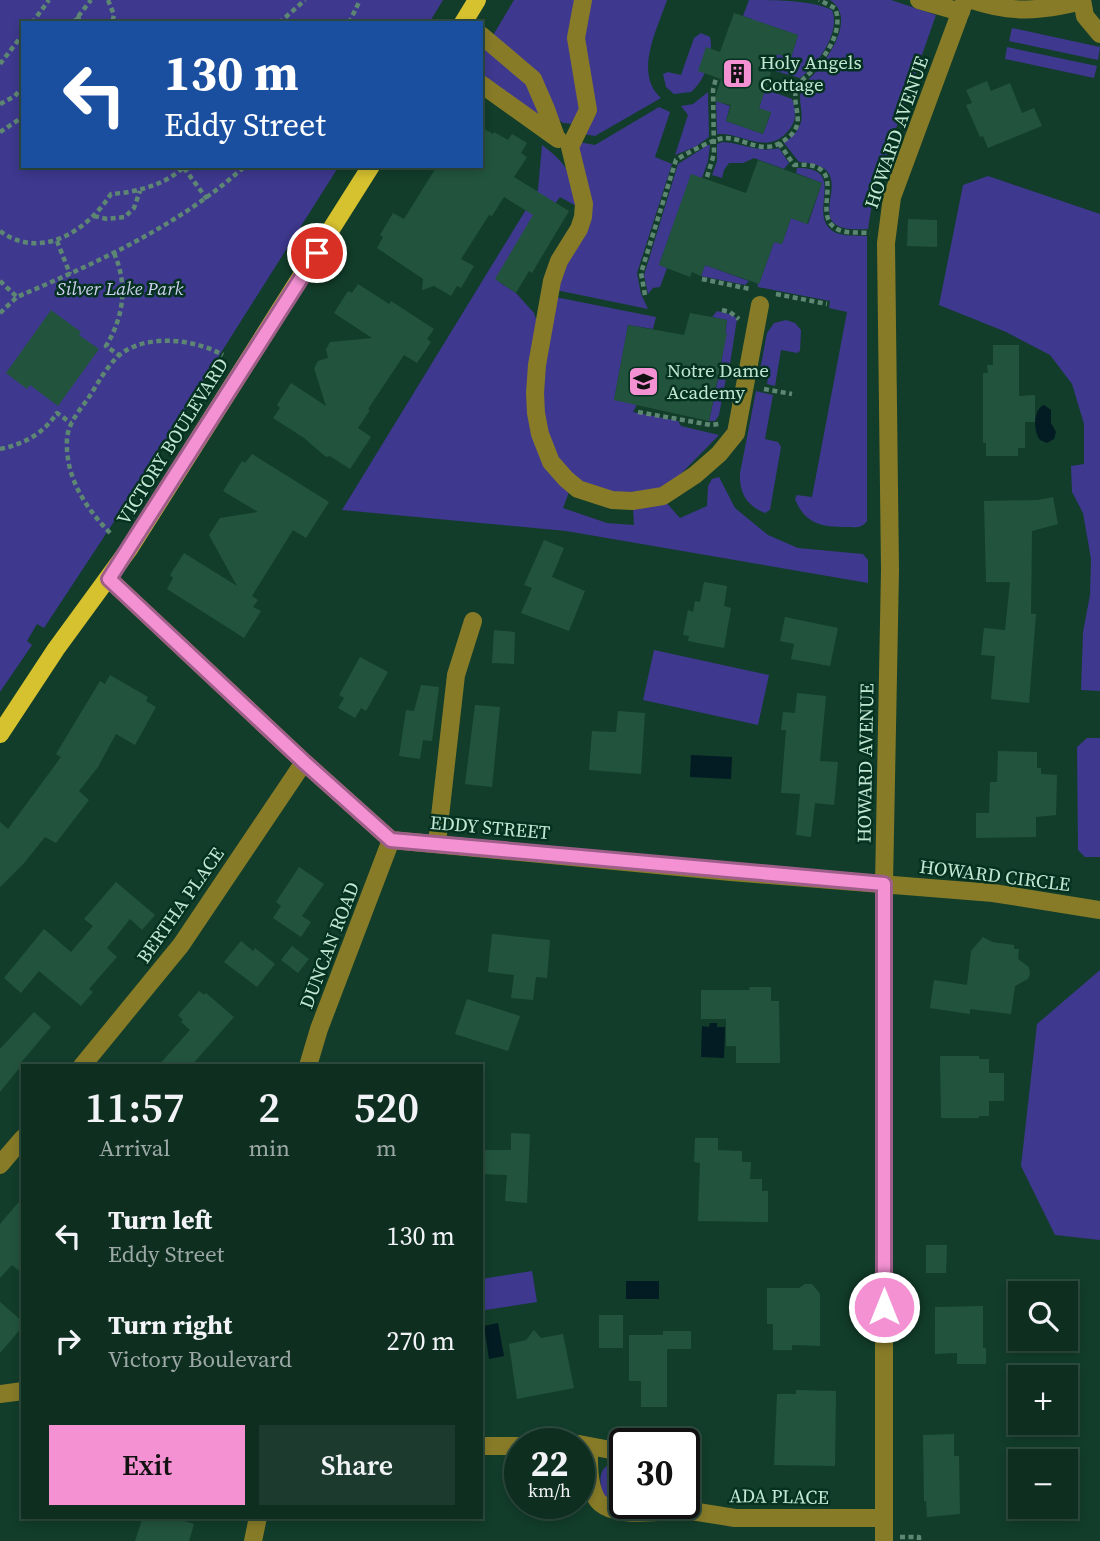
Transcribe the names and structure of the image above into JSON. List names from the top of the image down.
{
  "streets": {
    "main road": ["VICTORY BOULEVARD"],
    "street": [
      "HOWARD AVENUE",
      "EDDY STREET",
      "HOWARD CIRCLE",
      "BERTHA PLACE",
      "DUNCAN ROAD",
      "ADA PLACE"
    ]
  },
  "crossings": [
    ["HOWARD AVENUE", "EDDY STREET"],
    ["HOWARD AVENUE", "HOWARD CIRCLE"],
    ["HOWARD AVENUE", "ADA PLACE"],
    ["EDDY STREET", "HOWARD CIRCLE"],
    ["EDDY STREET", "DUNCAN ROAD"]
  ],
  "parks": ["Silver Lake Park"],
  "places": {
    "building": ["Holy Angels Cottage"],
    "school or university": ["Notre Dame Academy"]
  },
  "page": {
    "turn": ["130 m", "Eddy Street"],
    "eta": [
      "11:57",
      "Arrival",
      "2",
      "min",
      "520",
      "m"
    ],
    "list": [
      {
        "name": "Turn left",
        "note": "Eddy Street",
        "value": "130 m"
      },
      {
        "name": "Turn right",
        "note": "Victory Boulevard",
        "value": "270 m"
      }
    ],
    "map_buttons": ["+", "−"],
    "buttons": ["Exit", "Share"],
    "speed": "22 km/h",
    "limit": "30"
  }
}
